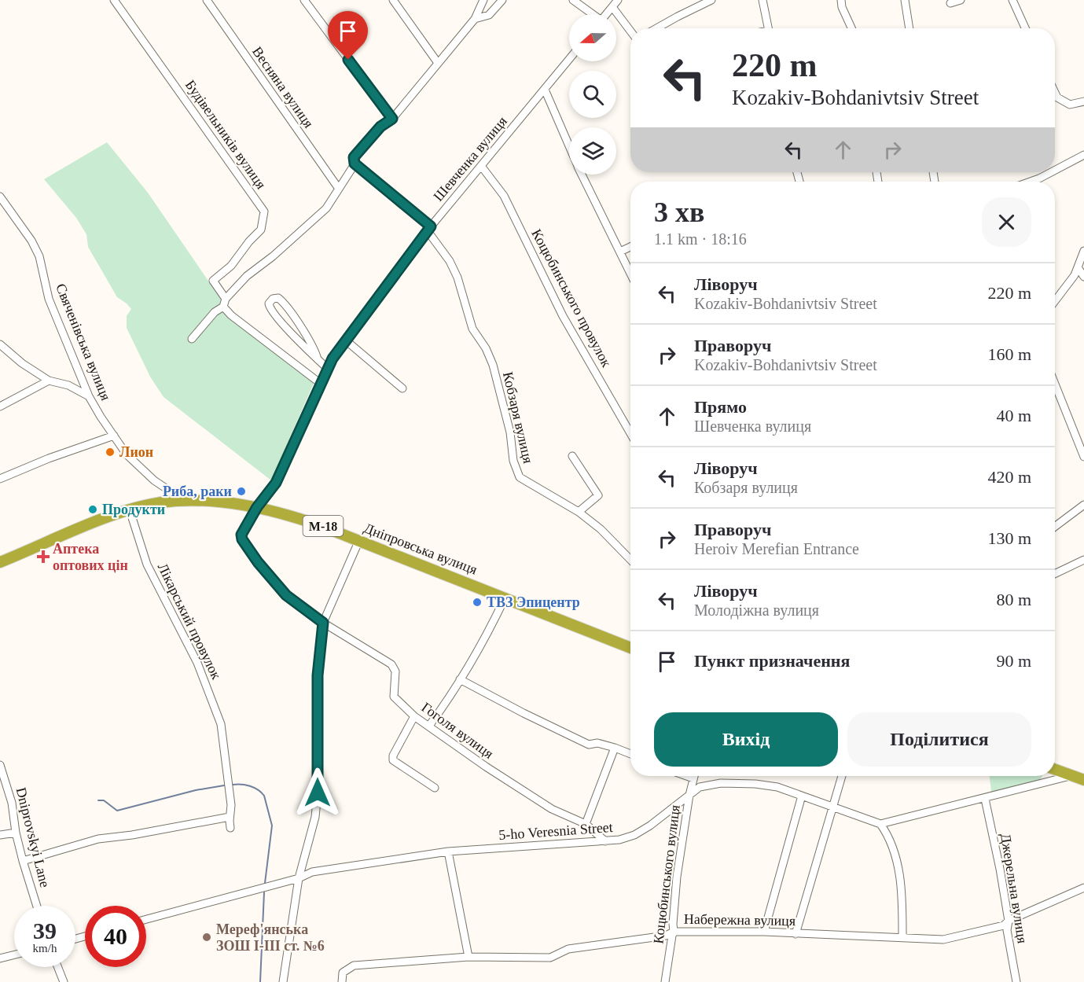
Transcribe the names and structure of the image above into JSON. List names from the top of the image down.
{
  "streets": {
    "highway": ["М-18", "Дніпровська вулиця"],
    "street": [
      "Весняна вулиця",
      "Будівельників вулиця",
      "Шевченка вулиця",
      "Коцюбинського провулок",
      "Свяченівська вулиця",
      "Кобзаря вулиця",
      "Лікарський провулок",
      "Гоголя вулиця",
      "5-ho Veresnia Street",
      "Dniprovskyi Lane",
      "Коцюбинського вулиця",
      "Джерельна вулиця",
      "Набережна вулиця"
    ]
  },
  "crossings": [
    ["Шевченка вулиця", "Коцюбинського провулок"],
    ["Шевченка вулиця", "Кобзаря вулиця"],
    ["Шевченка вулиця", "Дніпровська вулиця"],
    ["Шевченка вулиця", "Гоголя вулиця"],
    ["Свяченівська вулиця", "Дніпровська вулиця"],
    ["Дніпровська вулиця", "Лікарський провулок"],
    ["Гоголя вулиця", "5-ho Veresnia Street"],
    ["5-ho Veresnia Street", "Коцюбинського вулиця"],
    ["Коцюбинського вулиця", "Набережна вулиця"],
    ["Джерельна вулиця", "Набережна вулиця"]
  ],
  "places": {
    "other": [
      "Лион",
      "Риба, раки",
      "Продукти",
      "ТВЗ Эпицентр",
      "Мереф'янська ЗОШ І-ІІІ ст. №6"
    ],
    "health": ["Аптека оптових цін"]
  },
  "north": "left",
  "page": {
    "turn": ["220 m", "Kozakiv-Bohdanivtsiv Street"],
    "heading": ["3 хв", "1.1 km · 18:16"],
    "list": [
      {
        "name": "Ліворуч",
        "note": "Kozakiv-Bohdanivtsiv Street",
        "value": "220 m"
      },
      {
        "name": "Праворуч",
        "note": "Kozakiv-Bohdanivtsiv Street",
        "value": "160 m"
      },
      {
        "name": "Прямо",
        "note": "Шевченка вулиця",
        "value": "40 m"
      },
      {
        "name": "Ліворуч",
        "note": "Кобзаря вулиця",
        "value": "420 m"
      },
      {
        "name": "Праворуч",
        "note": "Heroiv Merefian Entrance",
        "value": "130 m"
      },
      {
        "name": "Ліворуч",
        "note": "Молодіжна вулиця",
        "value": "80 m"
      },
      {
        "name": "Пункт призначення",
        "value": "90 m"
      }
    ],
    "buttons": ["Вихід", "Поділитися"],
    "speed": "39 km/h",
    "limit": "40"
  }
}
